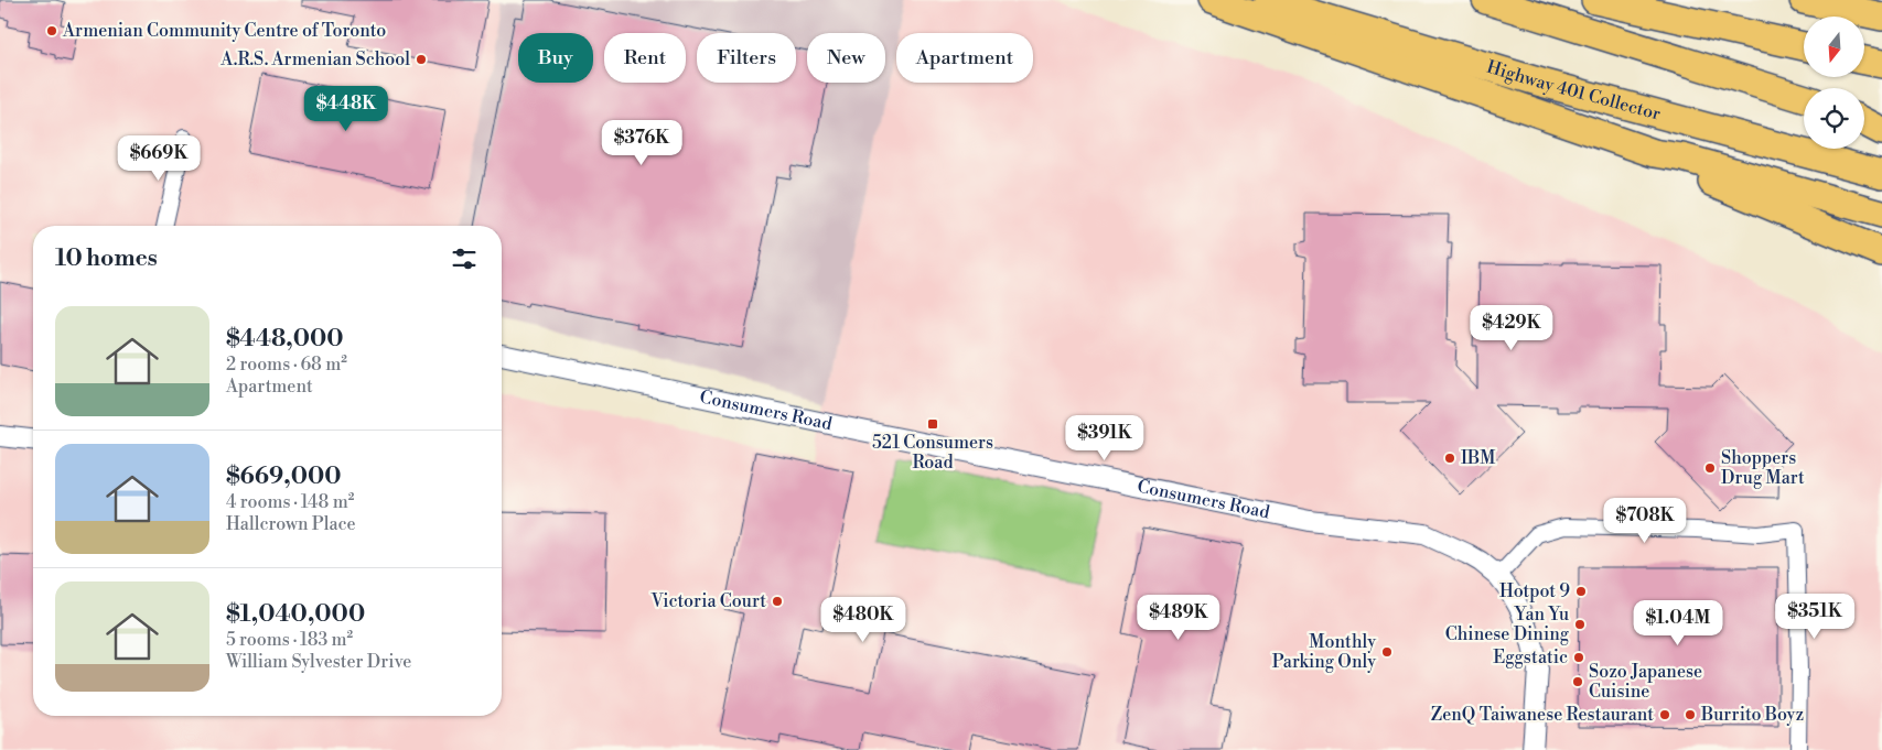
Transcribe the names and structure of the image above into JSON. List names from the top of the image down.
{
  "streets": {
    "highway": ["Highway 401 Collector"],
    "street": ["Consumers Road"]
  },
  "places": {
    "other": [
      "Armenian Community Centre of Toronto",
      "A.R.S. Armenian School",
      "IBM",
      "Shoppers Drug Mart",
      "Hotpot 9",
      "Victoria Court",
      "Yan Yu Chinese Dining",
      "Monthly Parking Only",
      "Eggstatic",
      "Sozo Japanese Cuisine",
      "ZenQ Taiwanese Restaurant",
      "Burrito Boyz"
    ],
    "transit": ["521 Consumers Road"]
  },
  "north": "bottom",
  "page": {
    "chip": [
      "Buy",
      "Rent",
      "Filters",
      "New",
      "Apartment"
    ],
    "price": [
      "$448K",
      "$376K",
      "$669K",
      "$429K",
      "$391K",
      "$708K",
      "$351K",
      "$489K",
      "$480K",
      "$1.04M"
    ],
    "heading": "10 homes",
    "list": [
      {
        "name": "$448,000",
        "note": "2 rooms · 68 m² · Apartment"
      },
      {
        "name": "$669,000",
        "note": "4 rooms · 148 m² · Hallcrown Place"
      },
      {
        "name": "$1,040,000",
        "note": "5 rooms · 183 m² · William Sylvester Drive"
      }
    ]
  }
}
